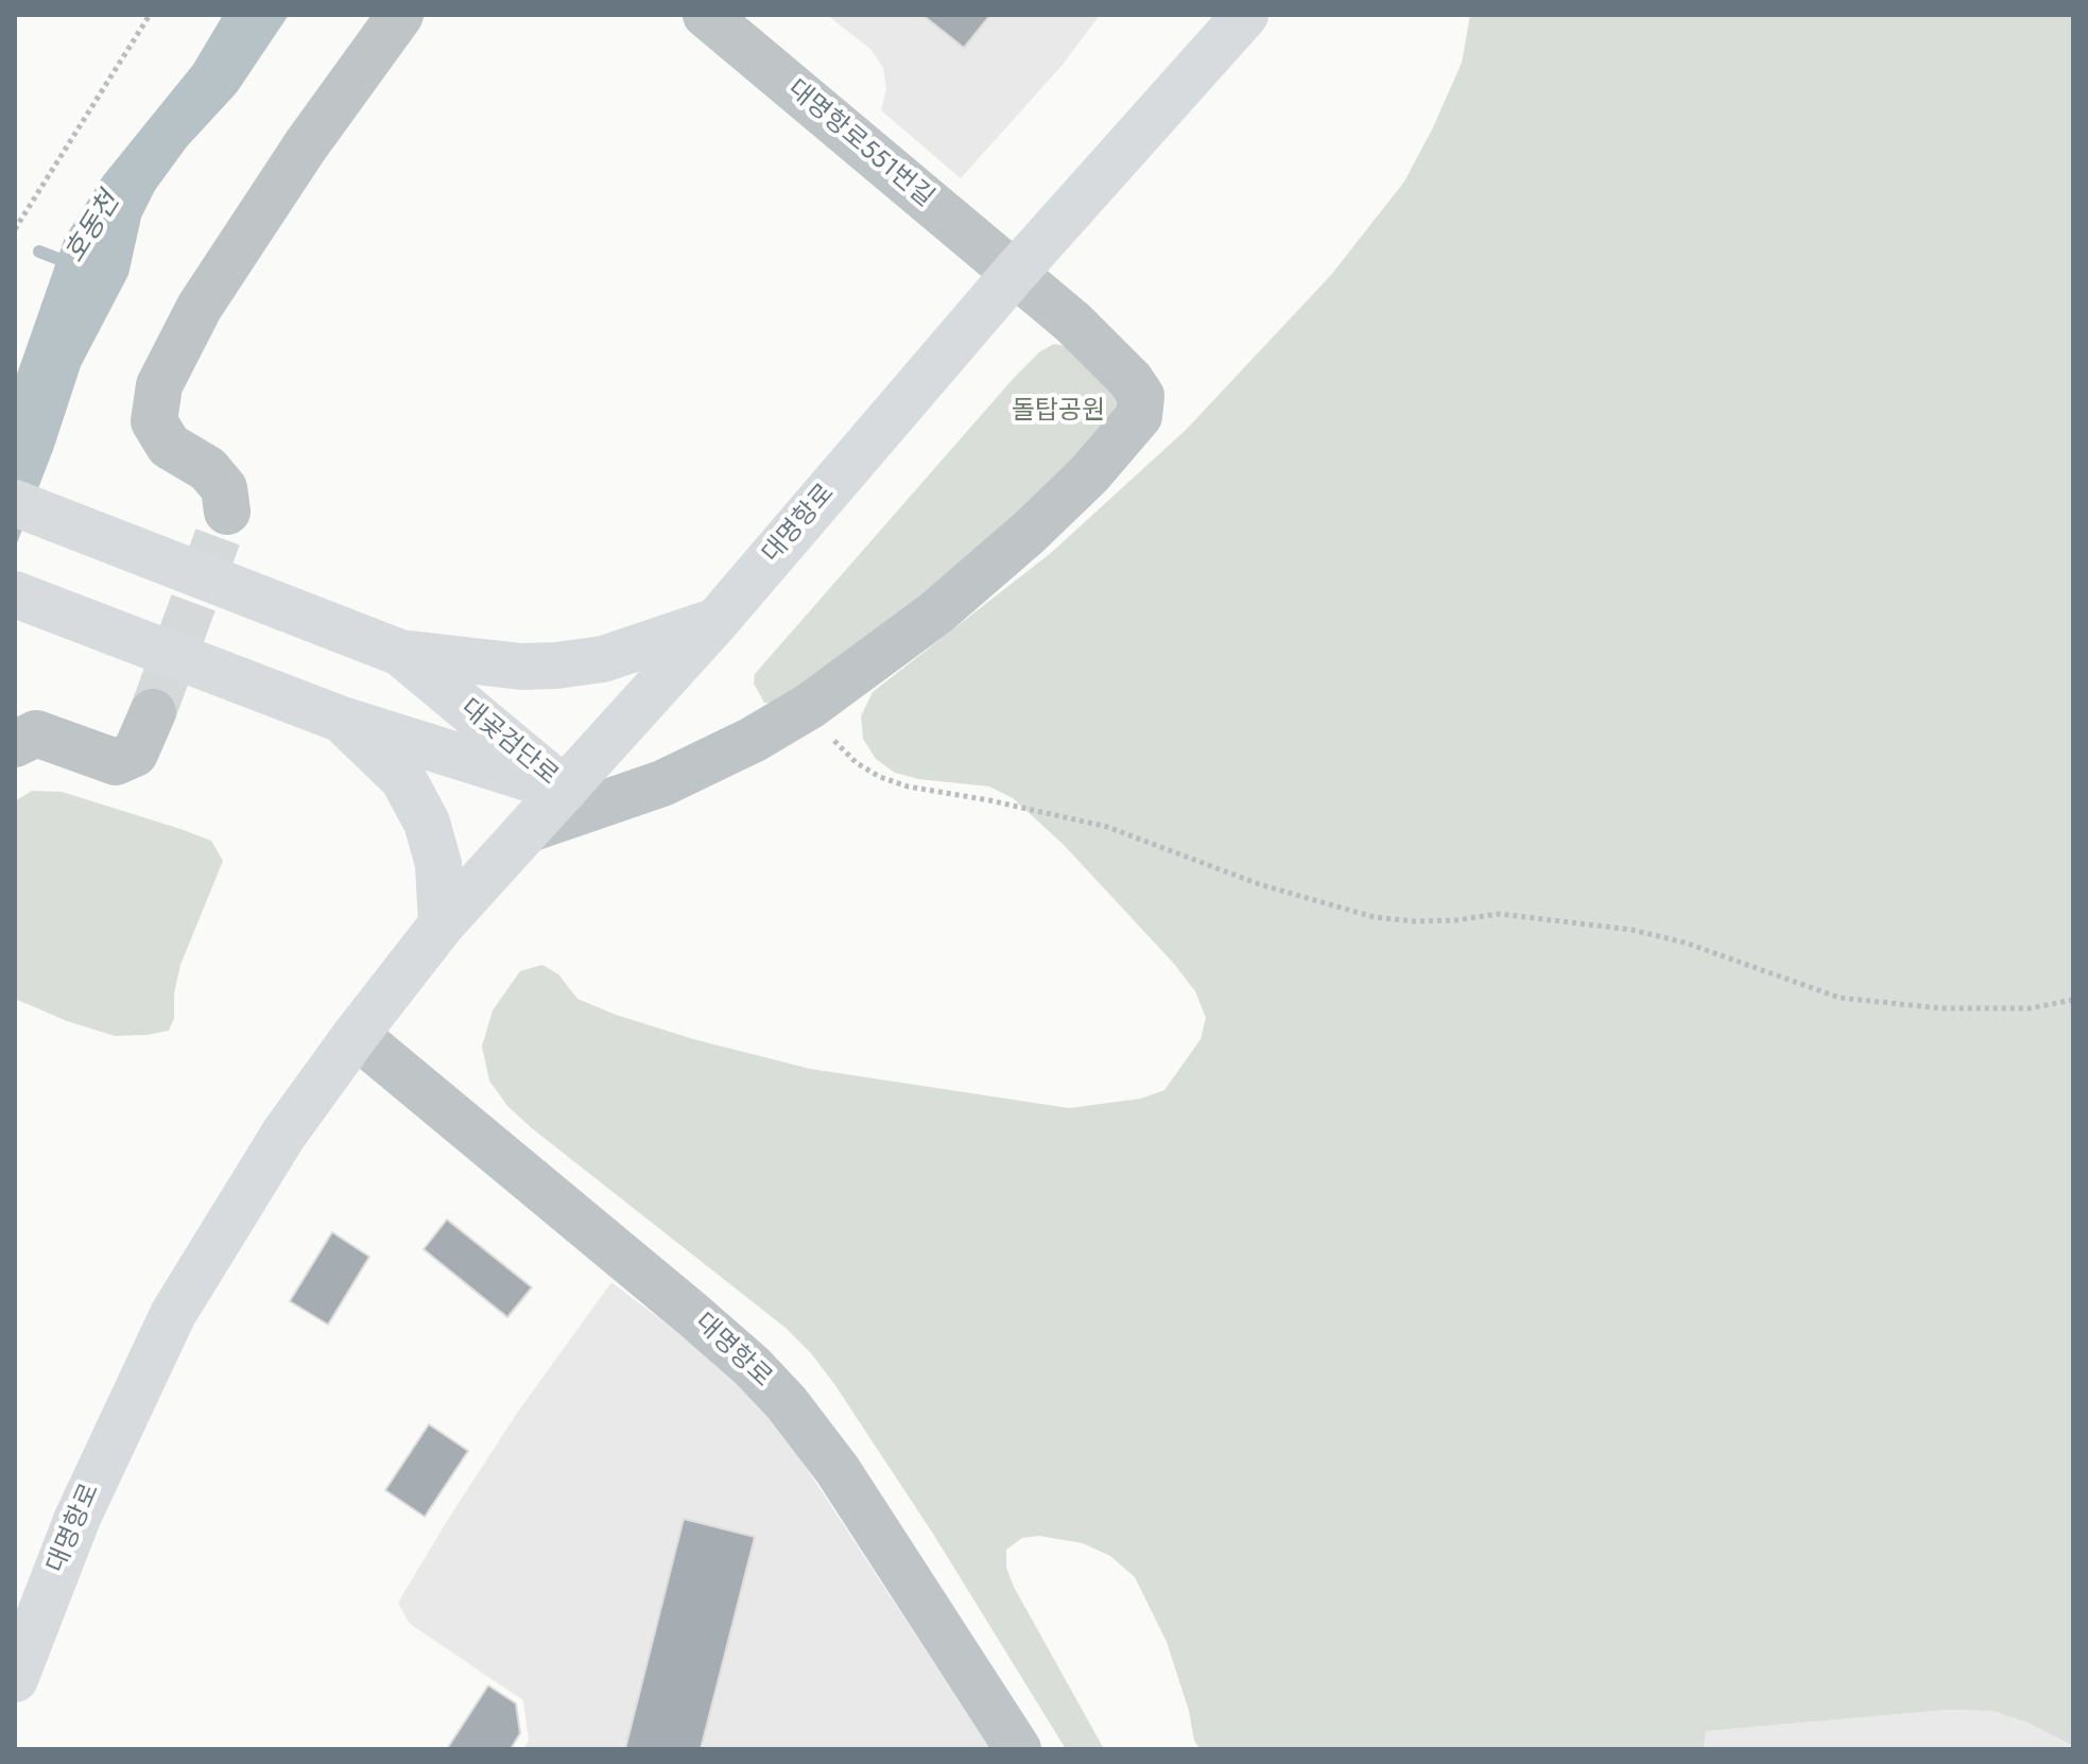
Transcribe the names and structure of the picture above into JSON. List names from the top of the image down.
{
  "streets": {
    "main road": ["대명항로", "대곶검단로"],
    "street": ["대명항로551번길"]
  },
  "crossings": [
    ["대명항로551번길", "대명항로"],
    ["대명항로", "대곶검단로"]
  ],
  "water": ["호동천"],
  "parks": ["돌탑공원"]
}
